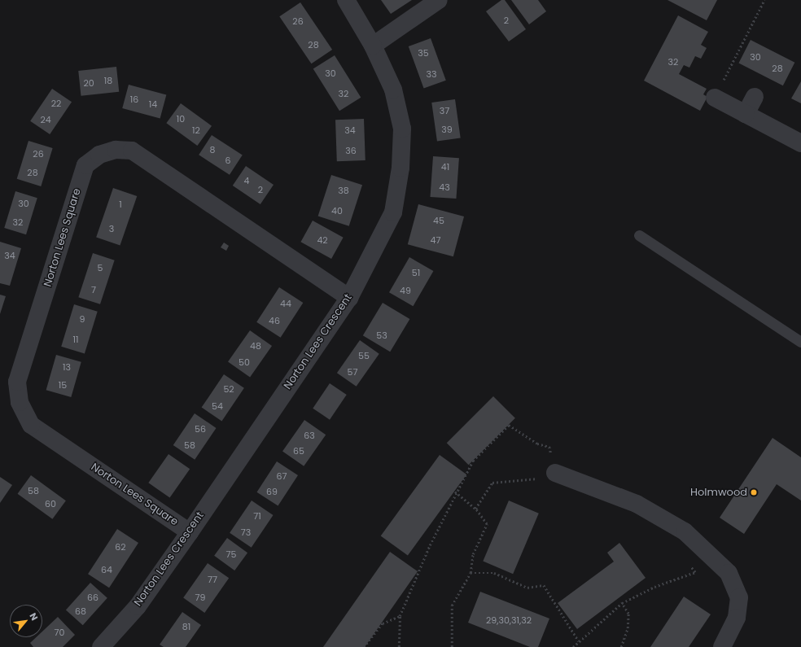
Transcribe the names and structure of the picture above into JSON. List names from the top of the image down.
{
  "streets": {
    "street": ["Norton Lees Square", "Norton Lees Crescent"]
  },
  "crossings": [
    ["Norton Lees Square", "Norton Lees Crescent"]
  ],
  "places": ["Holmwood"],
  "house_numbers": [
    "2",
    "26",
    "28",
    "35",
    "30",
    "32",
    "28",
    "30",
    "33",
    "18",
    "20",
    "32",
    "16",
    "22",
    "14",
    "37",
    "10",
    "24",
    "39",
    "12",
    "34",
    "8",
    "36",
    "26",
    "6",
    "41",
    "28",
    "4",
    "43",
    "2",
    "38",
    "30",
    "1",
    "40",
    "45",
    "32",
    "3",
    "42",
    "47",
    "34",
    "5",
    "51",
    "7",
    "49",
    "44",
    "9",
    "46",
    "53",
    "11",
    "48",
    "55",
    "50",
    "13",
    "57",
    "15",
    "52",
    "54",
    "56",
    "63",
    "58",
    "65",
    "67",
    "58",
    "69",
    "60",
    "71",
    "73",
    "62",
    "75",
    "64",
    "77",
    "66",
    "79",
    "68",
    "29,30,31,32",
    "81",
    "70"
  ],
  "north": "top right"
}
